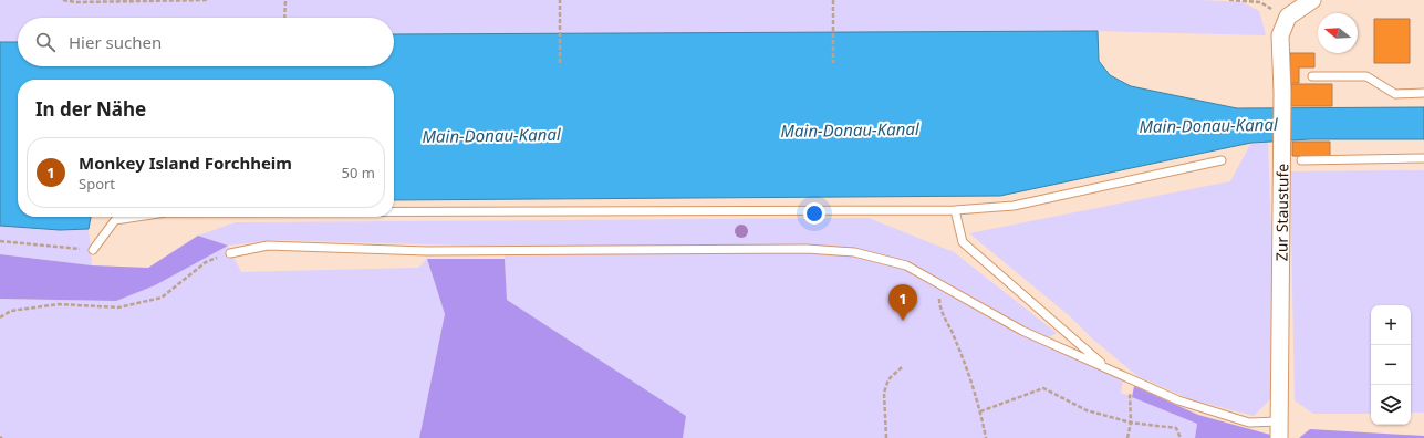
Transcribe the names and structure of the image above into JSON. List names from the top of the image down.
{
  "streets": {
    "street": ["Zur Staustufe"]
  },
  "water": ["Main-Donau-Kanal"],
  "north": "left",
  "page": {
    "search": "Hier suchen",
    "heading": "In der Nähe",
    "list": [
      {
        "mark": "1",
        "name": "Monkey Island Forchheim",
        "note": "Sport",
        "value": "50 m"
      }
    ],
    "pins": "1",
    "map_buttons": ["+", "−"]
  }
}
